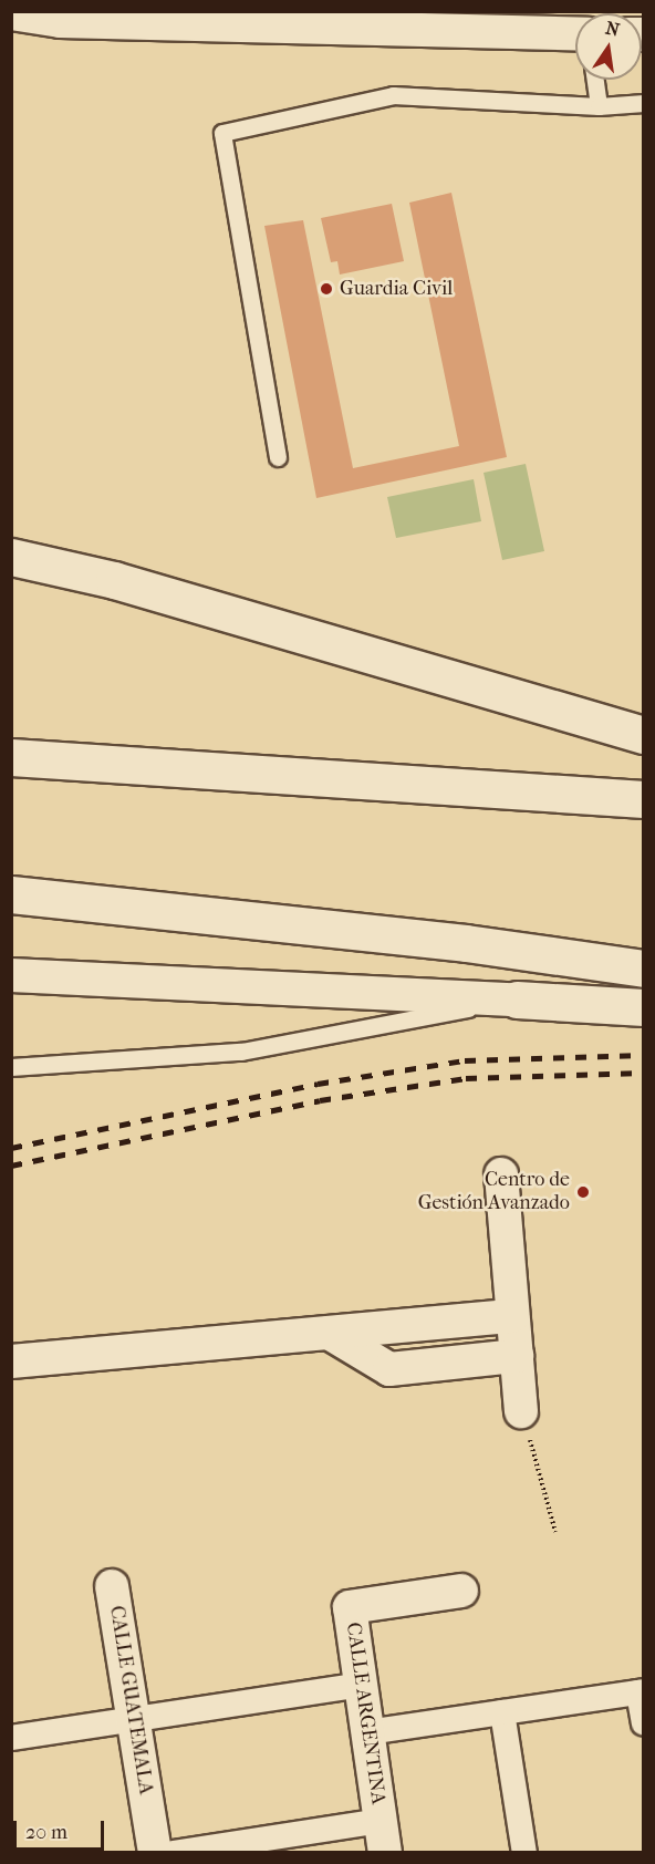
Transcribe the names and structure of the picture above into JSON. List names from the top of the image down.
{
  "streets": {
    "street": ["CALLE GUATEMALA", "CALLE ARGENTINA"]
  },
  "places": ["Guardia Civil", "Centro de Gestión Avanzado"],
  "scale_bar": "20 m",
  "north": "top"
}
